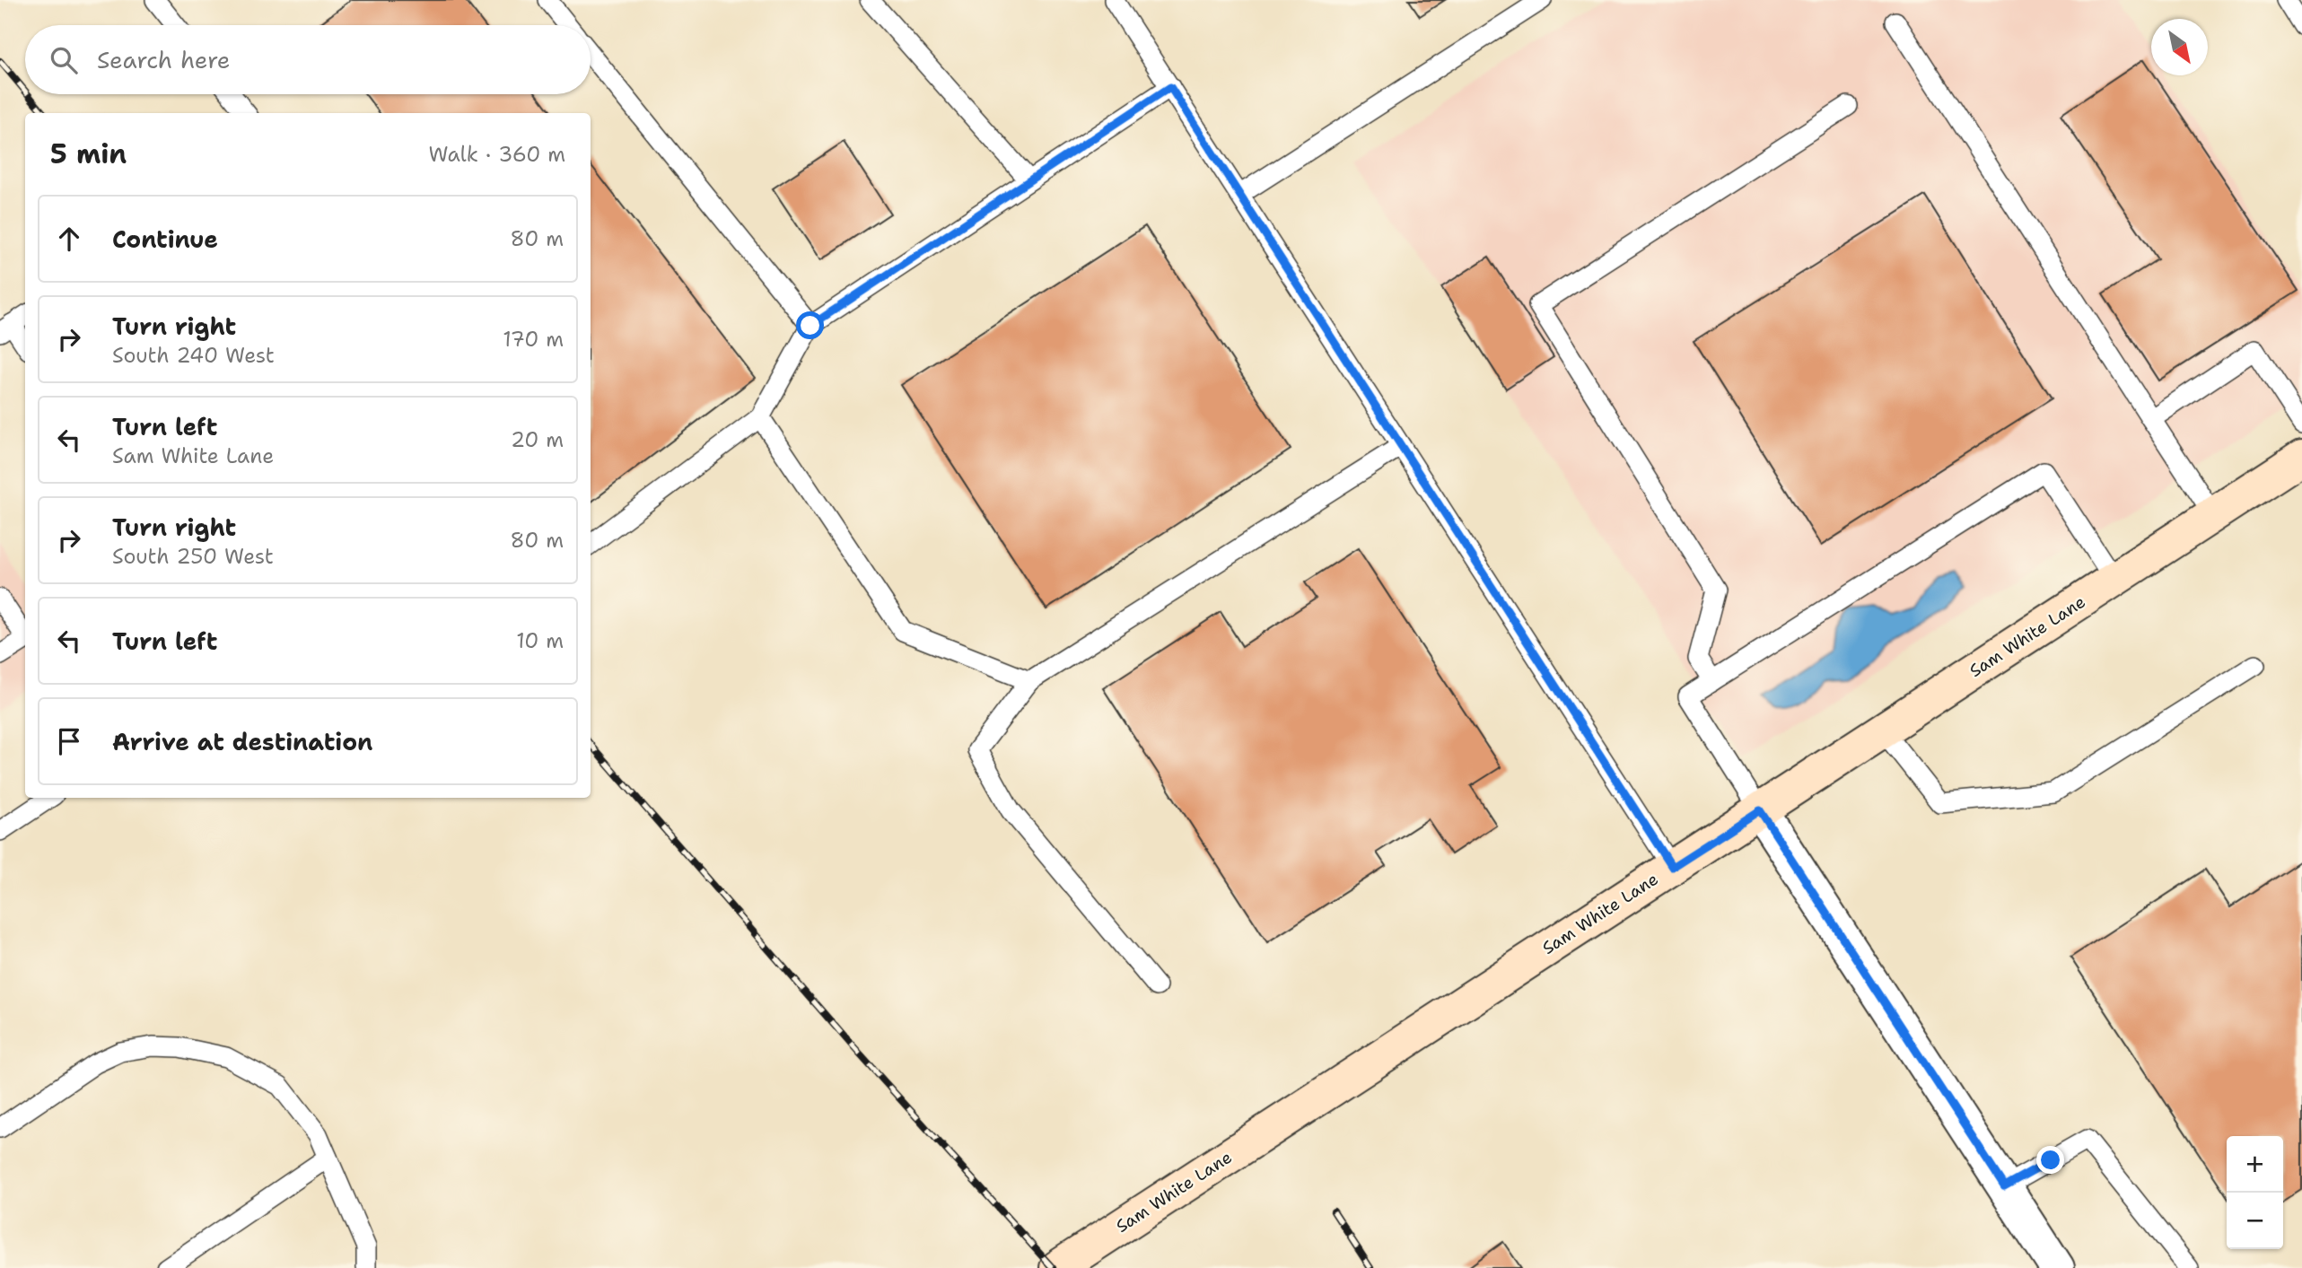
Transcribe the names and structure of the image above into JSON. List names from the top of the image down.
{
  "streets": {
    "street": ["Sam White Lane"]
  },
  "north": "bottom right",
  "page": {
    "search": "Search here",
    "heading": ["5 min", "Walk · 360 m"],
    "list": [
      ["Continue", "80 m"],
      ["Turn right", "South 240 West", "170 m"],
      ["Turn left", "Sam White Lane", "20 m"],
      ["Turn right", "South 250 West", "80 m"],
      ["Turn left", "10 m"],
      "Arrive at destination"
    ],
    "map_buttons": ["+", "−"]
  }
}
